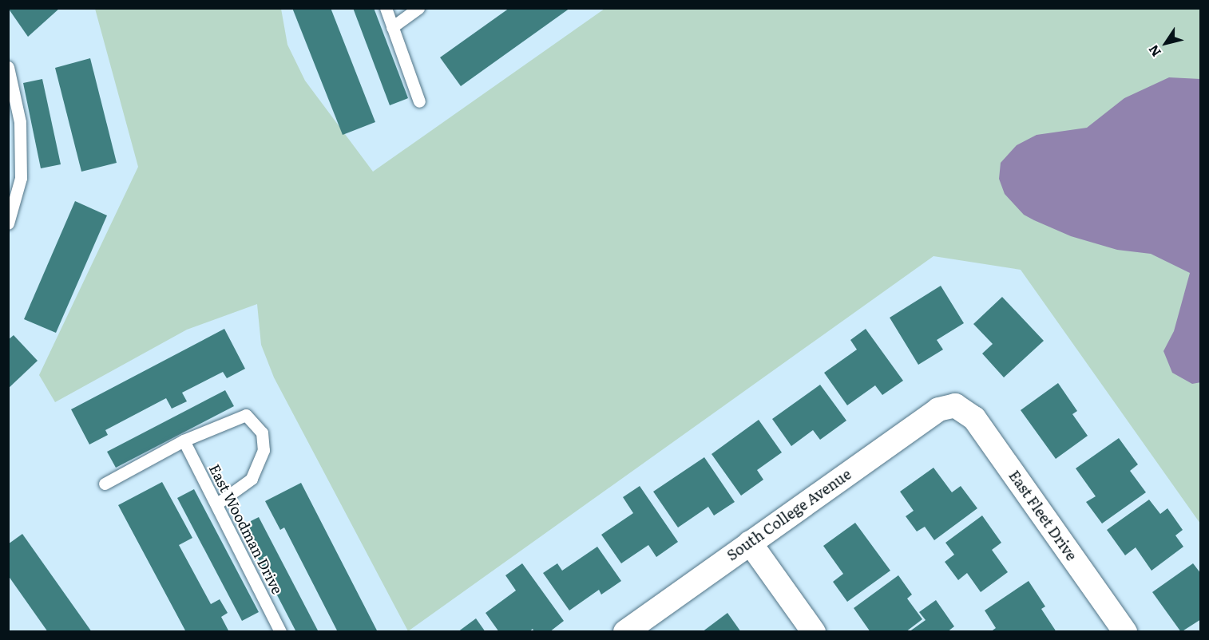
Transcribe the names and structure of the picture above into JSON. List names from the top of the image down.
{
  "streets": {
    "street": ["South College Avenue", "East Fleet Drive"],
    "lane": ["East Woodman Drive"]
  },
  "crossings": [
    ["South College Avenue", "East Fleet Drive"]
  ],
  "north": "bottom left"
}
